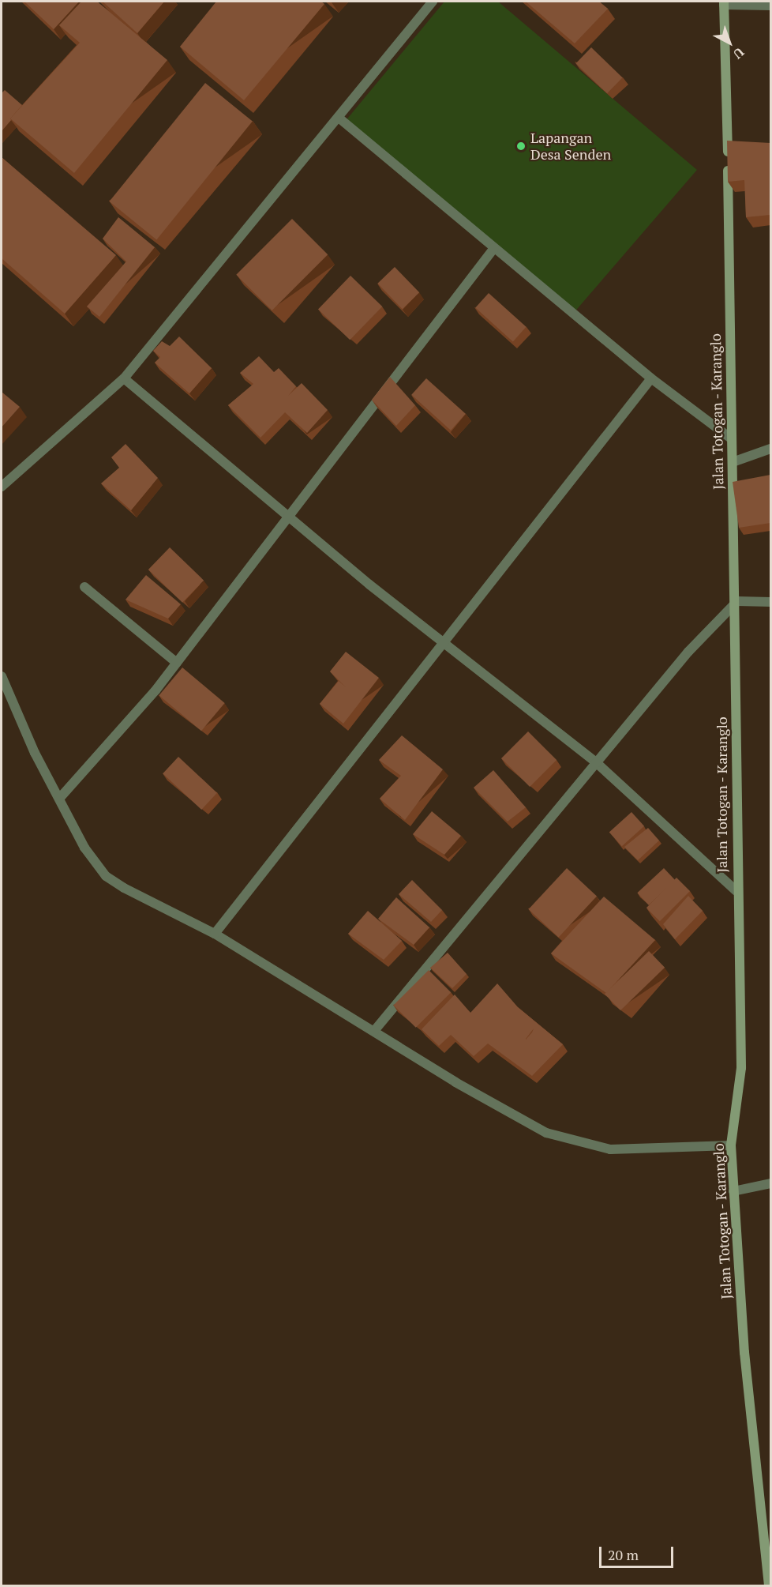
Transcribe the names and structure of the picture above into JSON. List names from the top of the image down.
{
  "streets": {
    "main road": ["Jalan Totogan - Karanglo"]
  },
  "places": ["Lapangan Desa Senden"],
  "scale_bar": "20 m",
  "north": "bottom right"
}
